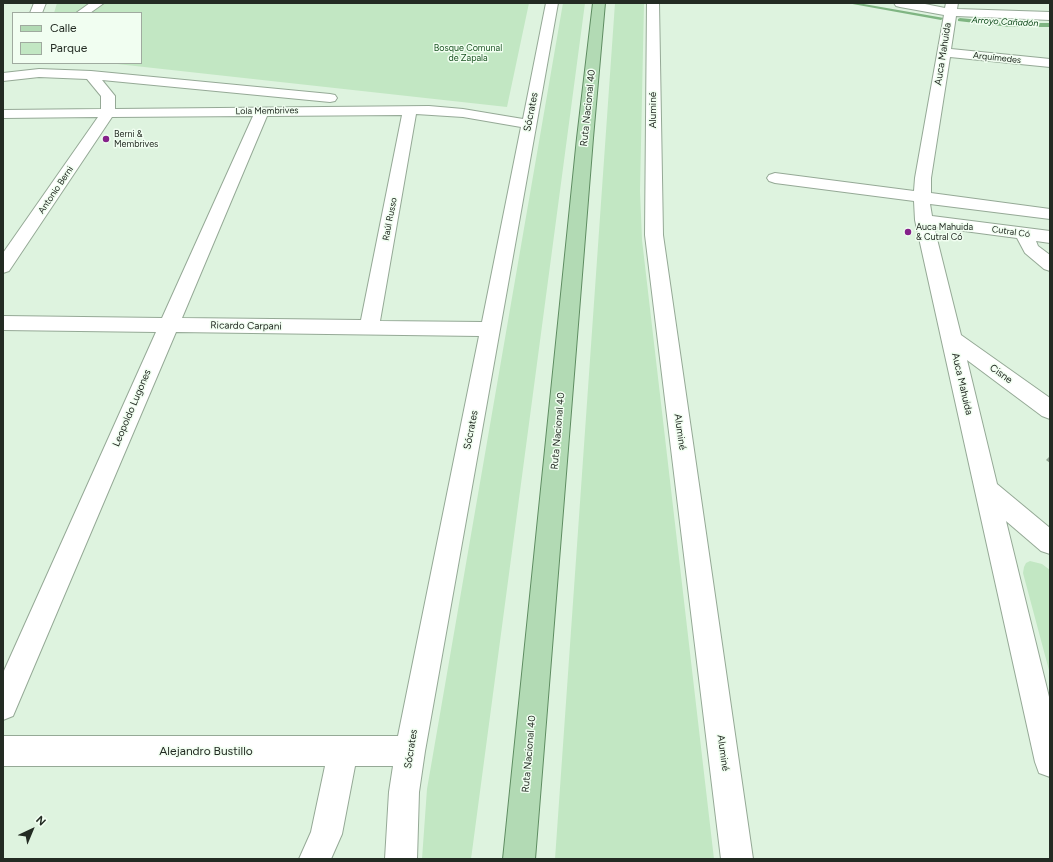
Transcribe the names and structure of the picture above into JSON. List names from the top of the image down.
{
  "streets": {
    "main road": ["Ruta Nacional 40"],
    "street": [
      "Auca Mahuida",
      "Arquímedes",
      "Aluminé",
      "Lola Membrives",
      "Sócrates",
      "Antonio Berni",
      "Raúl Russo",
      "Cutral Có",
      "Ricardo Carpani",
      "Cisne",
      "Leopoldo Lugones",
      "Alejandro Bustillo"
    ]
  },
  "crossings": [
    ["Auca Mahuida", "Arquímedes"],
    ["Auca Mahuida", "Cutral Có"],
    ["Auca Mahuida", "Cisne"],
    ["Lola Membrives", "Sócrates"],
    ["Lola Membrives", "Antonio Berni"],
    ["Lola Membrives", "Raúl Russo"],
    ["Lola Membrives", "Leopoldo Lugones"],
    ["Sócrates", "Ricardo Carpani"],
    ["Sócrates", "Alejandro Bustillo"],
    ["Raúl Russo", "Ricardo Carpani"],
    ["Ricardo Carpani", "Leopoldo Lugones"]
  ],
  "water": ["Arroyo Cañadón"],
  "parks": ["Bosque Comunal de Zapala"],
  "places": ["Berni & Membrives", "Auca Mahuida & Cutral Có"],
  "legend": ["Calle", "Parque"],
  "north": "top right"
}
